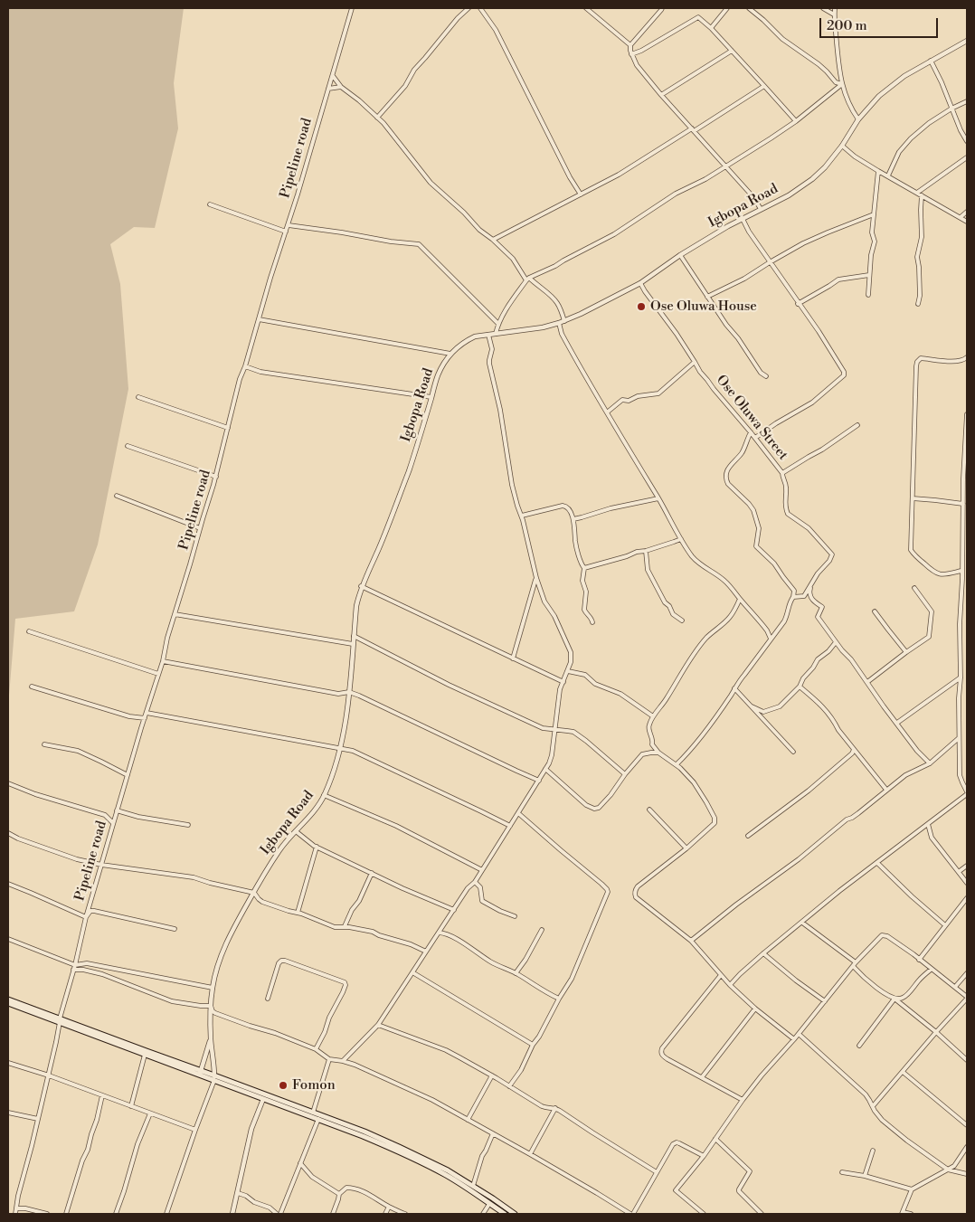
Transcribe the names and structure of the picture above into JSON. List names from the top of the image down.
{
  "streets": {
    "street": ["Pipeline road", "Igbopa Road", "Ose Oluwa Street"]
  },
  "crossings": [
    ["Igbopa Road", "Ose Oluwa Street"]
  ],
  "places": ["Ose Oluwa House", "Fomon"],
  "scale_bar": "200 m"
}
